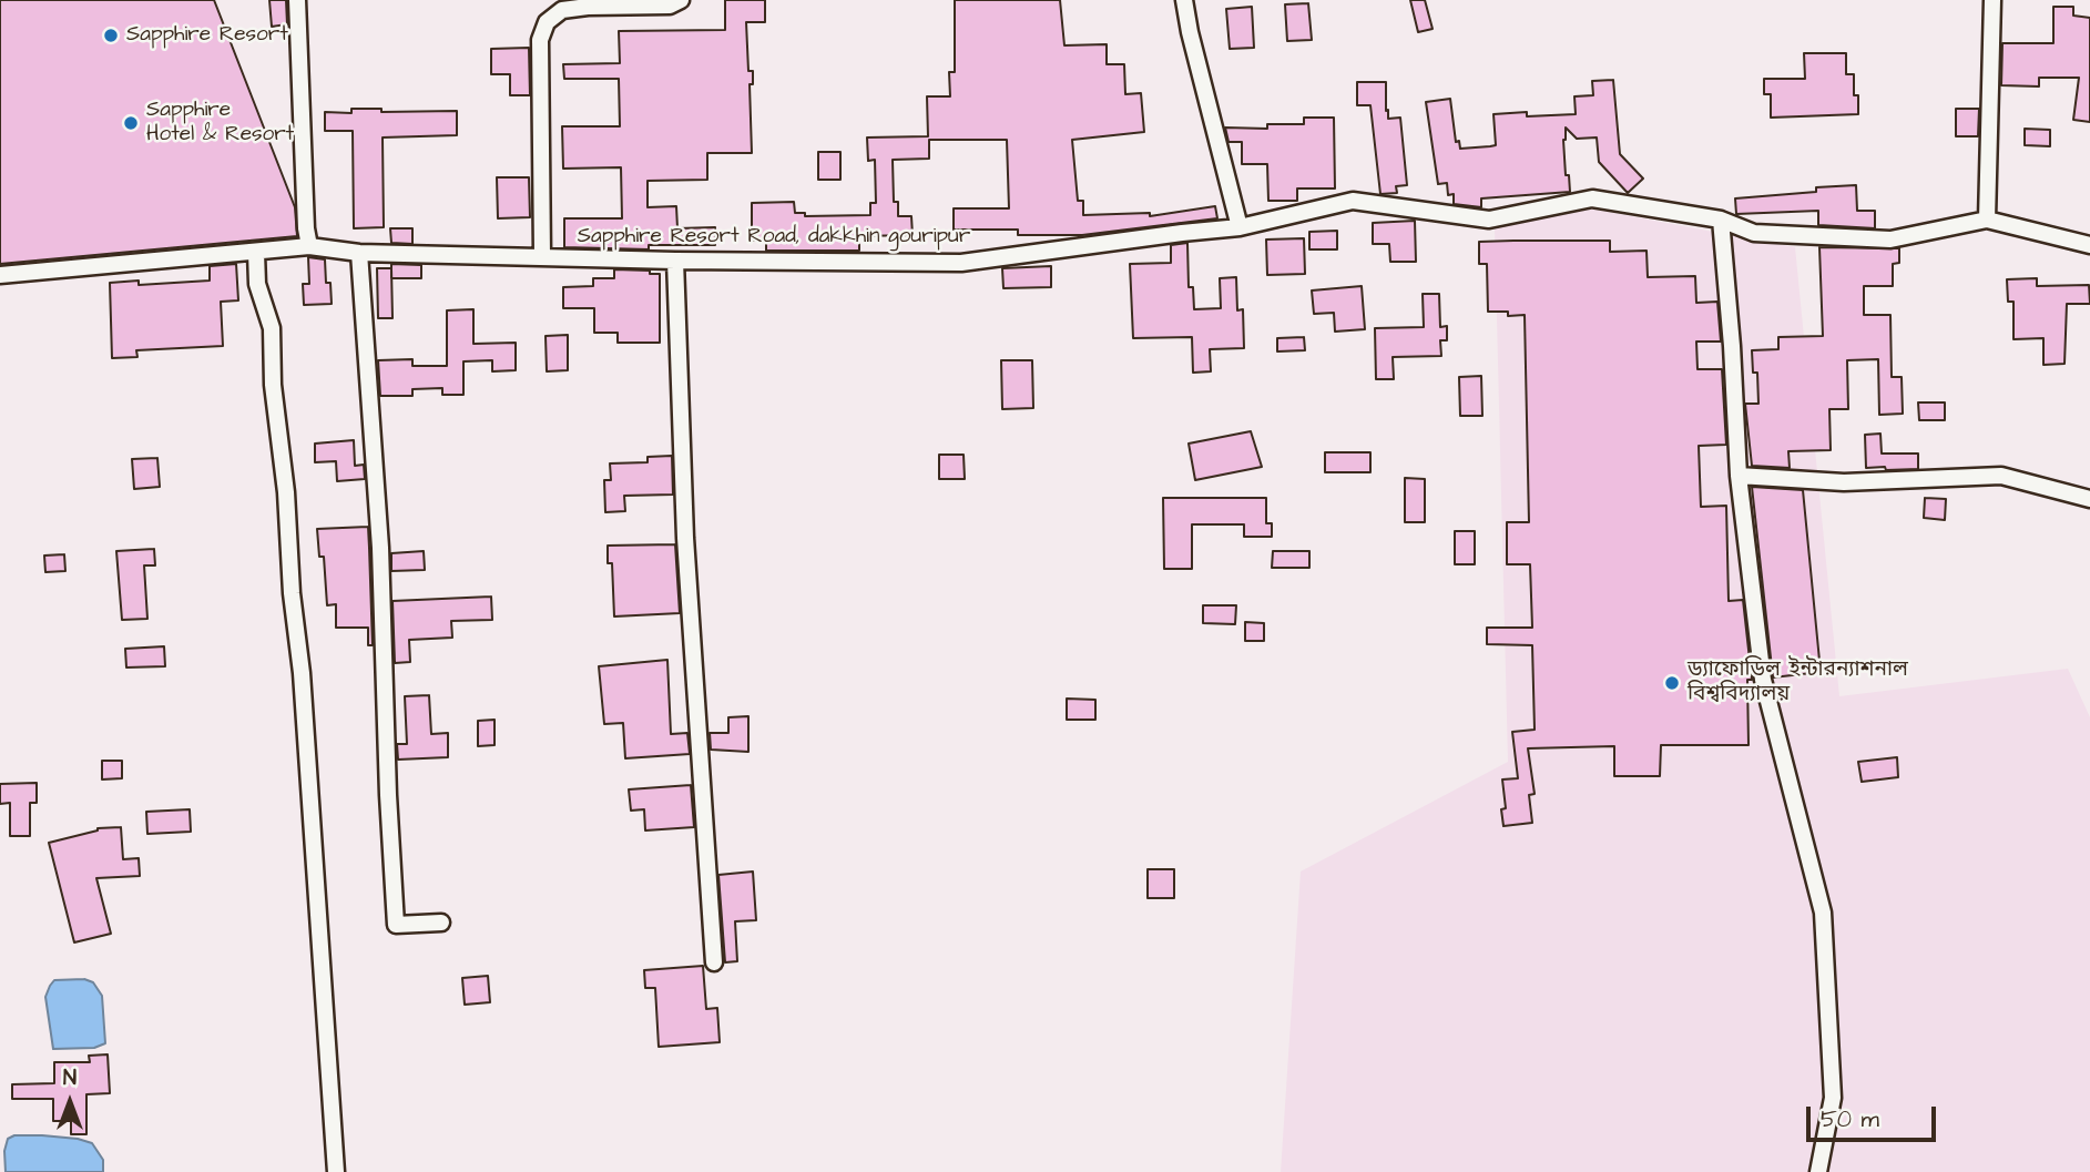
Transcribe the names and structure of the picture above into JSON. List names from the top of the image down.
{
  "streets": {
    "street": ["Sapphire Resort Road, dakkhin gouripur"]
  },
  "places": ["Sapphire Resort", "Sapphire Hotel & Resort", "ড্যাফোডিল ইন্টারন্যাশনাল বিশ্ববিদ্যালয়"],
  "scale_bar": "50 m",
  "north": "top"
}
